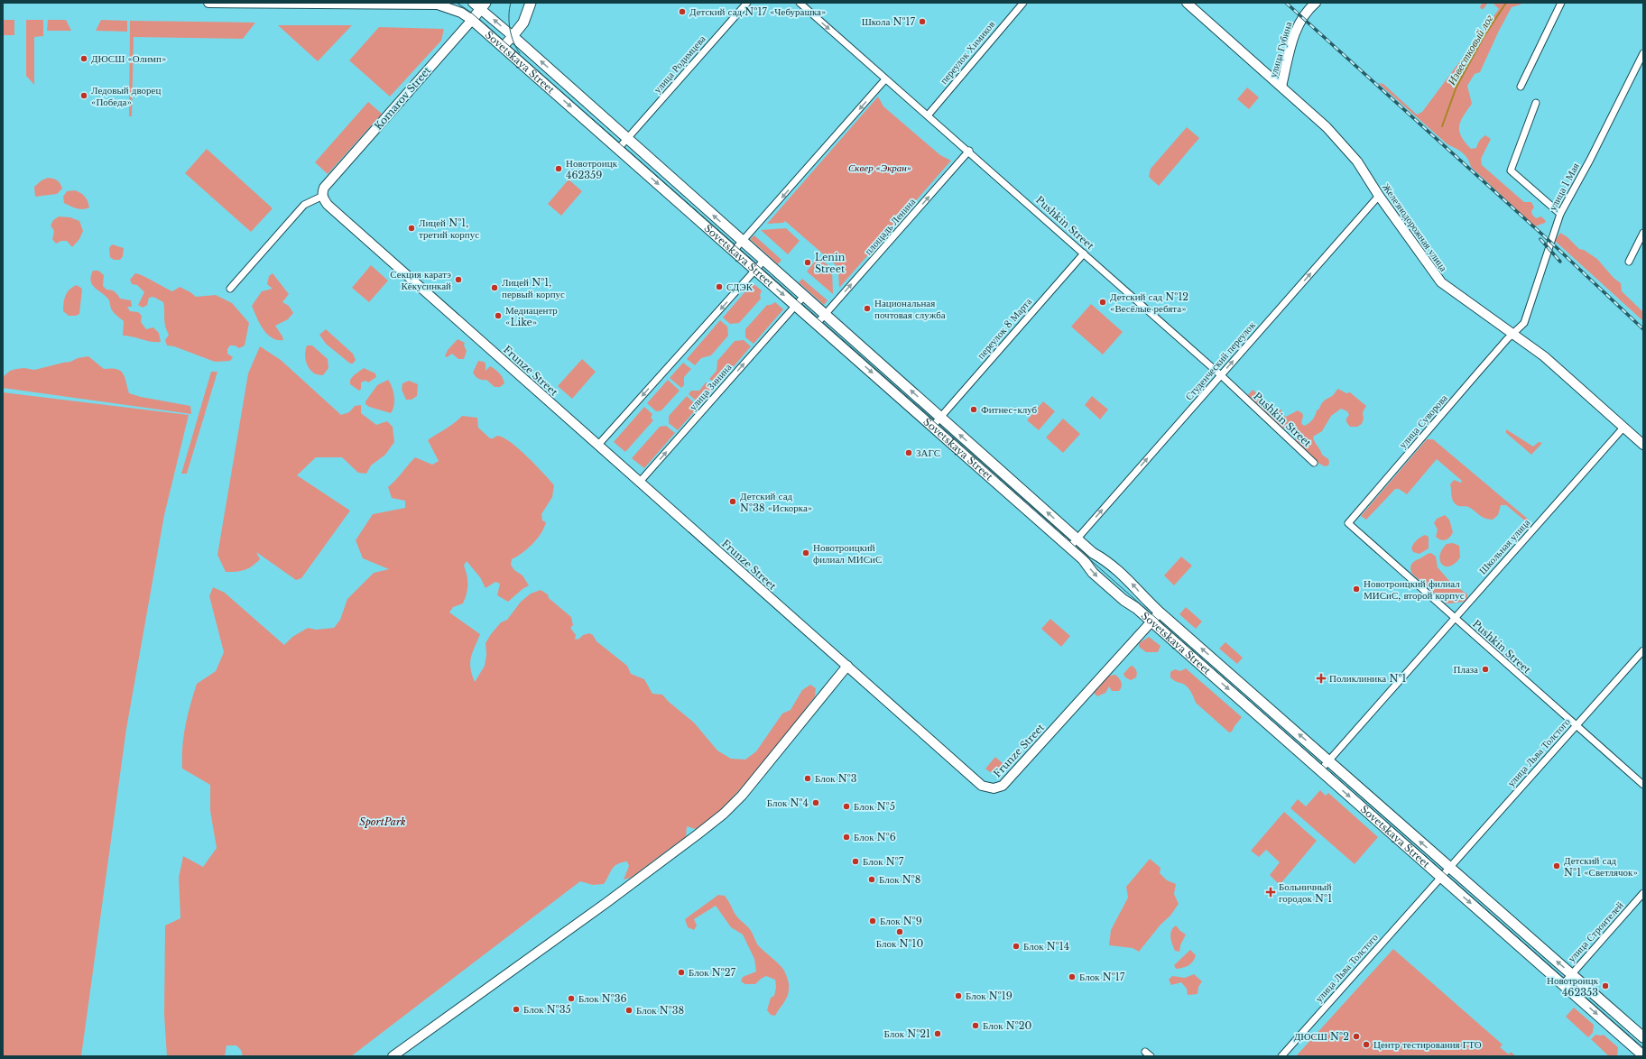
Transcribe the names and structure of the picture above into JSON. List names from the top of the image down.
{
  "streets": {
    "main road": ["Sovetskaya Street", "Komarov Street"],
    "street": [
      "улица Губина",
      "переулок Химиков",
      "улица Родимцева",
      "улица 1 Мая",
      "Pushkin Street",
      "площадь Ленина",
      "Железнодорожная улица",
      "переулок 8 Марта",
      "Студенческий переулок",
      "Frunze Street",
      "улица Зинина",
      "улица Суворова",
      "Школьная улица",
      "улица Льва Толстого",
      "улица Строителей"
    ]
  },
  "crossings": [
    ["улица Губина", "Железнодорожная улица"],
    ["переулок Химиков", "Pushkin Street"],
    ["Sovetskaya Street", "улица Родимцева"],
    ["Sovetskaya Street", "Komarov Street"],
    ["Sovetskaya Street", "площадь Ленина"],
    ["Sovetskaya Street", "переулок 8 Марта"],
    ["Sovetskaya Street", "Студенческий переулок"],
    ["Sovetskaya Street", "Frunze Street"],
    ["Sovetskaya Street", "улица Зинина"],
    ["Sovetskaya Street", "Школьная улица"],
    ["Sovetskaya Street", "улица Льва Толстого"],
    ["Sovetskaya Street", "улица Строителей"],
    ["Komarov Street", "Frunze Street"],
    ["улица 1 Мая", "Железнодорожная улица"],
    ["улица 1 Мая", "улица Суворова"],
    ["Pushkin Street", "площадь Ленина"],
    ["Pushkin Street", "переулок 8 Марта"],
    ["Pushkin Street", "Студенческий переулок"],
    ["Pushkin Street", "улица Суворова"],
    ["Pushkin Street", "Школьная улица"],
    ["Pushkin Street", "улица Льва Толстого"],
    ["Железнодорожная улица", "Студенческий переулок"],
    ["Железнодорожная улица", "улица Суворова"],
    ["Железнодорожная улица", "Школьная улица"],
    ["Frunze Street", "улица Зинина"]
  ],
  "one_way": ["площадь Ленина", "Студенческий переулок"],
  "water": ["Известковый лог"],
  "parks": ["Сквер «Экран»", "SportPark"],
  "places": {
    "other": [
      "Детский сад №17 «Чебурашка»",
      "Школа №17",
      "ДЮСШ «Олимп»",
      "Ледовый дворец «Победа»",
      "Новотроицк 462359",
      "Лицей №1, третий корпус",
      "Lenin Street",
      "Секция каратэ Кёкусинкай",
      "СДЭК",
      "Лицей №1, первый корпус",
      "Детский сад №12 «Весёлые ребята»",
      "Национальная почтовая служба",
      "Медиацентр «Like»",
      "Фитнес-клуб",
      "ЗАГС",
      "Детский сад №38 «Искорка»",
      "Новотроицкий филиал МИСиС",
      "Новотроицкий филиал МИСиС, второй корпус",
      "Плаза",
      "Блок №3",
      "Блок №4",
      "Блок №5",
      "Блок №6",
      "Блок №7",
      "Детский сад №1 «Светлячок»",
      "Блок №8",
      "Блок №9",
      "Блок №10",
      "Блок №14",
      "Блок №27",
      "Блок №17",
      "Новотроицк 462353",
      "Блок №19",
      "Блок №36",
      "Блок №35",
      "Блок №38",
      "Блок №20",
      "Блок №21",
      "ДЮСШ №2",
      "Центр тестирования ГТО"
    ],
    "health": ["Поликлиника №1", "Больничный городок №1"]
  }
}
